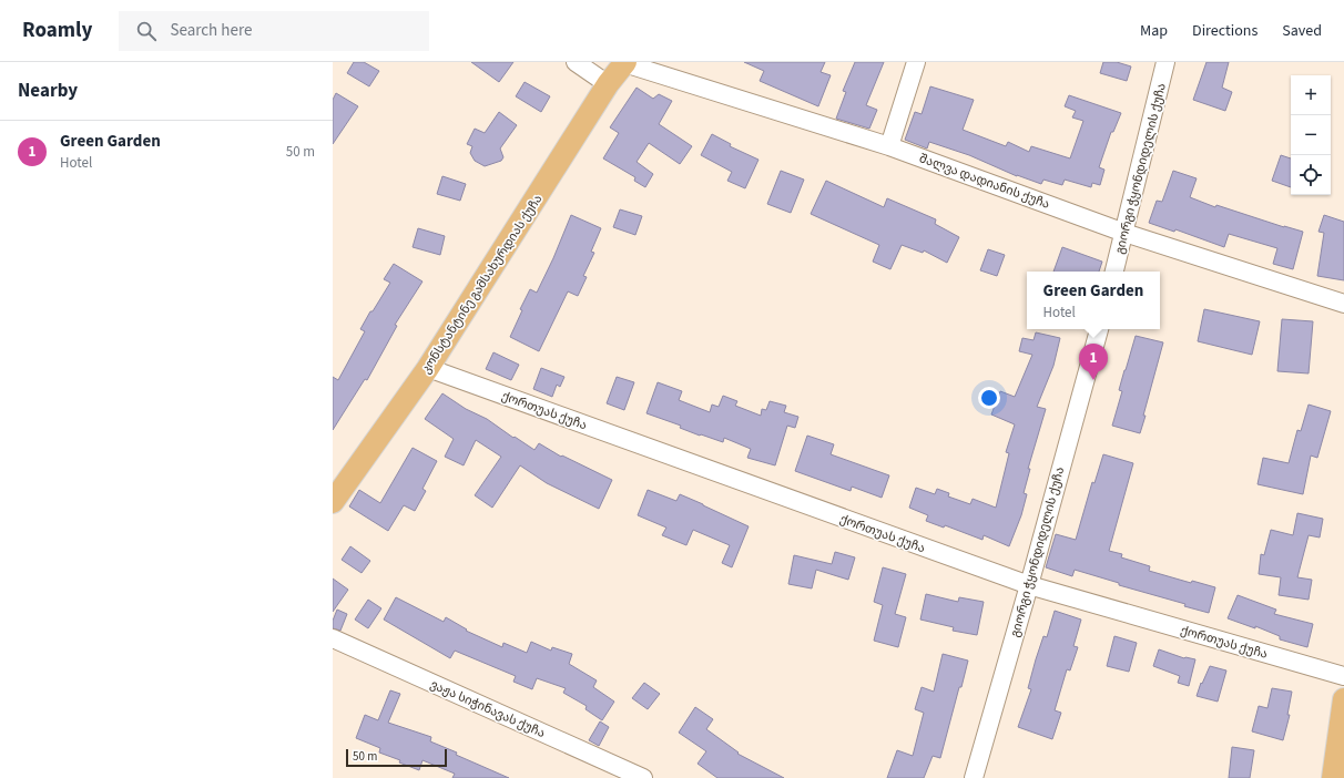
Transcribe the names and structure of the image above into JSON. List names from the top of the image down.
{
  "streets": {
    "main road": ["კონსტანტინე გამსახურდიას ქუჩა"],
    "street": [
      "გიორგი ჭყონდიდელის ქუჩა",
      "შალვა დადიანის ქუჩა",
      "ქორთუას ქუჩა",
      "ვაჟა სიჭინავას ქუჩა"
    ]
  },
  "crossings": [
    ["გიორგი ჭყონდიდელის ქუჩა", "შალვა დადიანის ქუჩა"],
    ["გიორგი ჭყონდიდელის ქუჩა", "ქორთუას ქუჩა"],
    ["შალვა დადიანის ქუჩა", "კონსტანტინე გამსახურდიას ქუჩა"],
    ["კონსტანტინე გამსახურდიას ქუჩა", "ქორთუას ქუჩა"]
  ],
  "scale_bar": "50 m",
  "page": {
    "header": "Roamly",
    "search": "Search here",
    "nav": ["Map", "Directions", "Saved"],
    "heading": "Nearby",
    "map_buttons": ["+", "−"],
    "list": [
      {
        "mark": "1",
        "name": "Green Garden",
        "note": "Hotel",
        "value": "50 m"
      }
    ],
    "popup": ["Green Garden", "Hotel"],
    "pins": "1",
    "scale": "50 m"
  }
}
